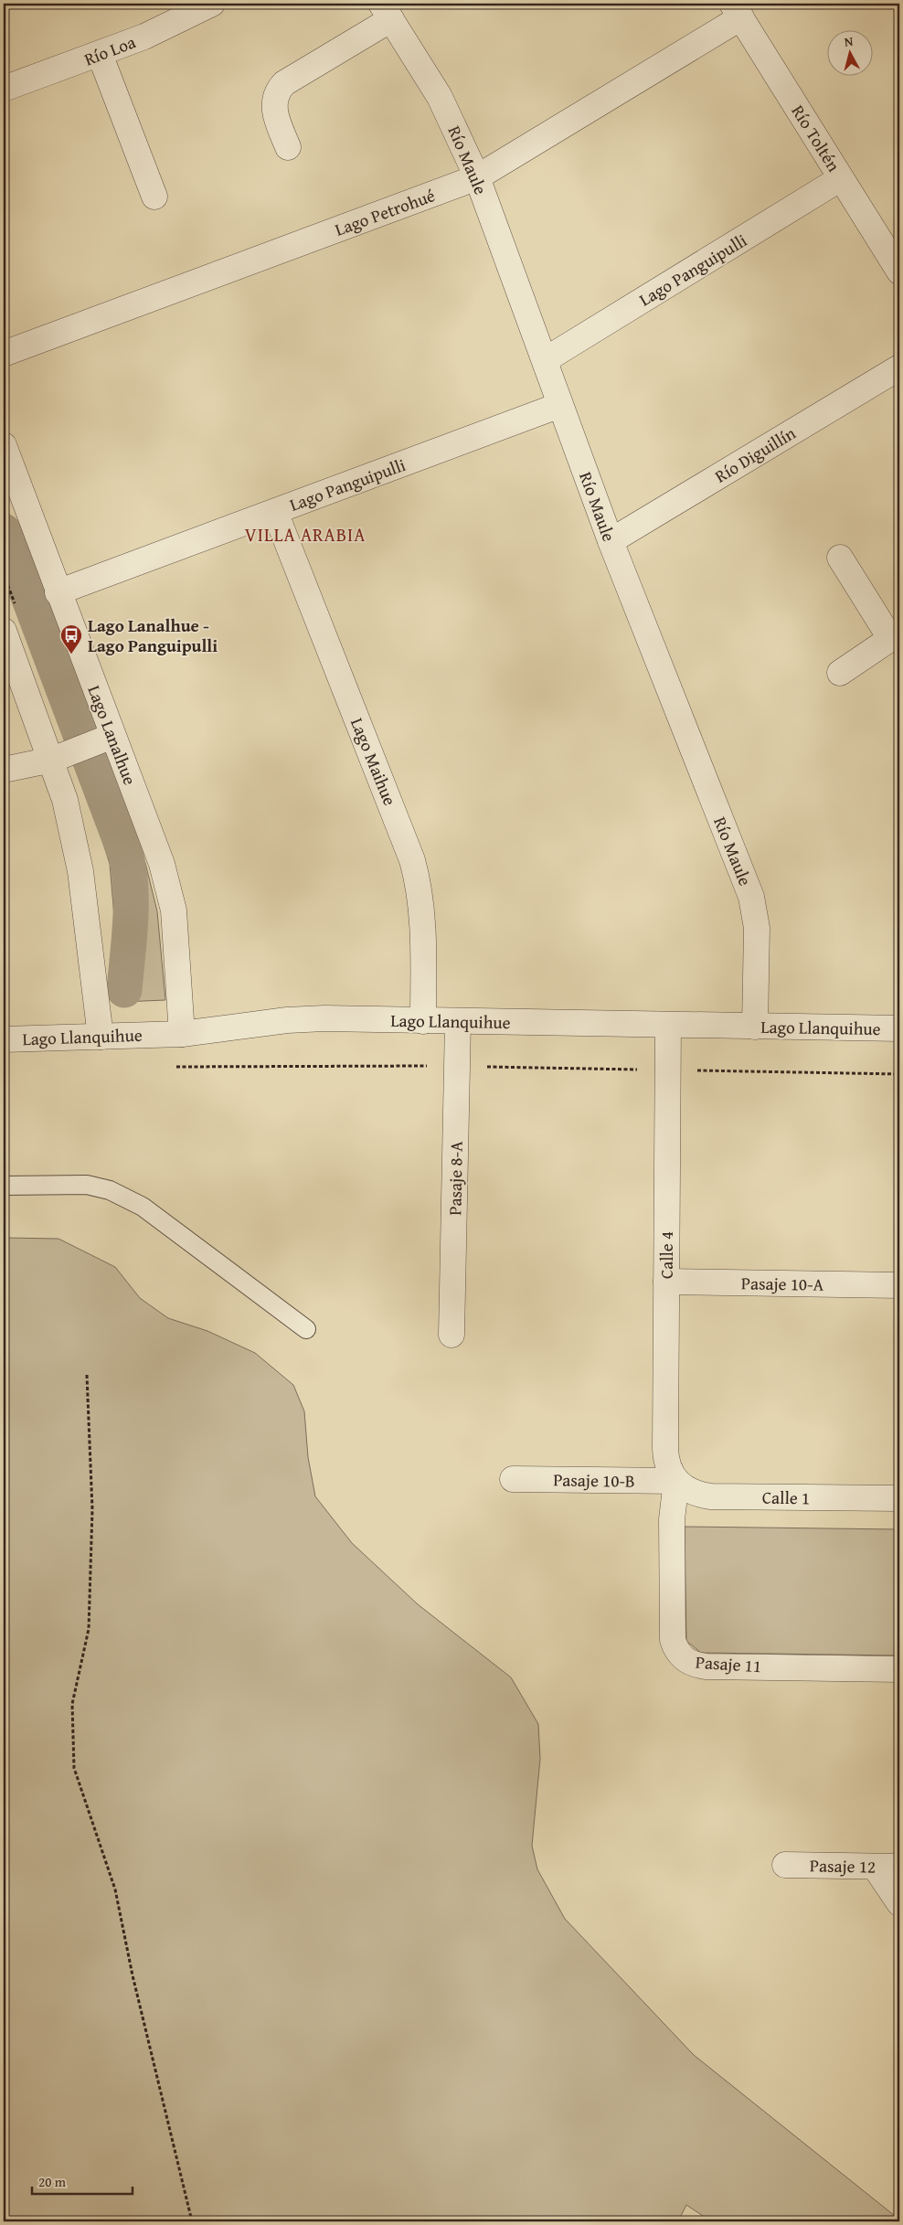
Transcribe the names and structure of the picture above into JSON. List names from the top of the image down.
{
  "streets": {
    "street": [
      "Río Loa",
      "Río Toltén",
      "Río Maule",
      "Lago Petrohué",
      "Lago Panguipulli",
      "Río Diguillín",
      "Lago Lanalhue",
      "Lago Maihue",
      "Lago Llanquihue",
      "Pasaje 8-A",
      "Calle 4",
      "Pasaje 10-A",
      "Pasaje 10-B",
      "Calle 1",
      "Pasaje 11",
      "Pasaje 12"
    ]
  },
  "crossings": [
    ["Río Toltén", "Lago Petrohué"],
    ["Río Toltén", "Lago Panguipulli"],
    ["Río Maule", "Lago Petrohué"],
    ["Río Maule", "Lago Panguipulli"],
    ["Río Maule", "Río Diguillín"],
    ["Río Maule", "Lago Llanquihue"],
    ["Lago Panguipulli", "Lago Lanalhue"],
    ["Lago Panguipulli", "Lago Maihue"],
    ["Lago Lanalhue", "Lago Llanquihue"],
    ["Lago Maihue", "Lago Llanquihue"],
    ["Lago Llanquihue", "Pasaje 8-A"],
    ["Lago Llanquihue", "Calle 4"],
    ["Calle 4", "Pasaje 10-A"],
    ["Calle 4", "Pasaje 10-B"],
    ["Calle 4", "Calle 1"],
    ["Calle 4", "Pasaje 11"],
    ["Pasaje 10-B", "Calle 1"],
    ["Pasaje 10-B", "Pasaje 11"],
    ["Calle 1", "Pasaje 11"]
  ],
  "districts": ["VILLA ARABIA"],
  "places": {
    "bus stop": ["Lago Lanalhue - Lago Panguipulli"]
  },
  "scale_bar": "20 m",
  "north": "top"
}
